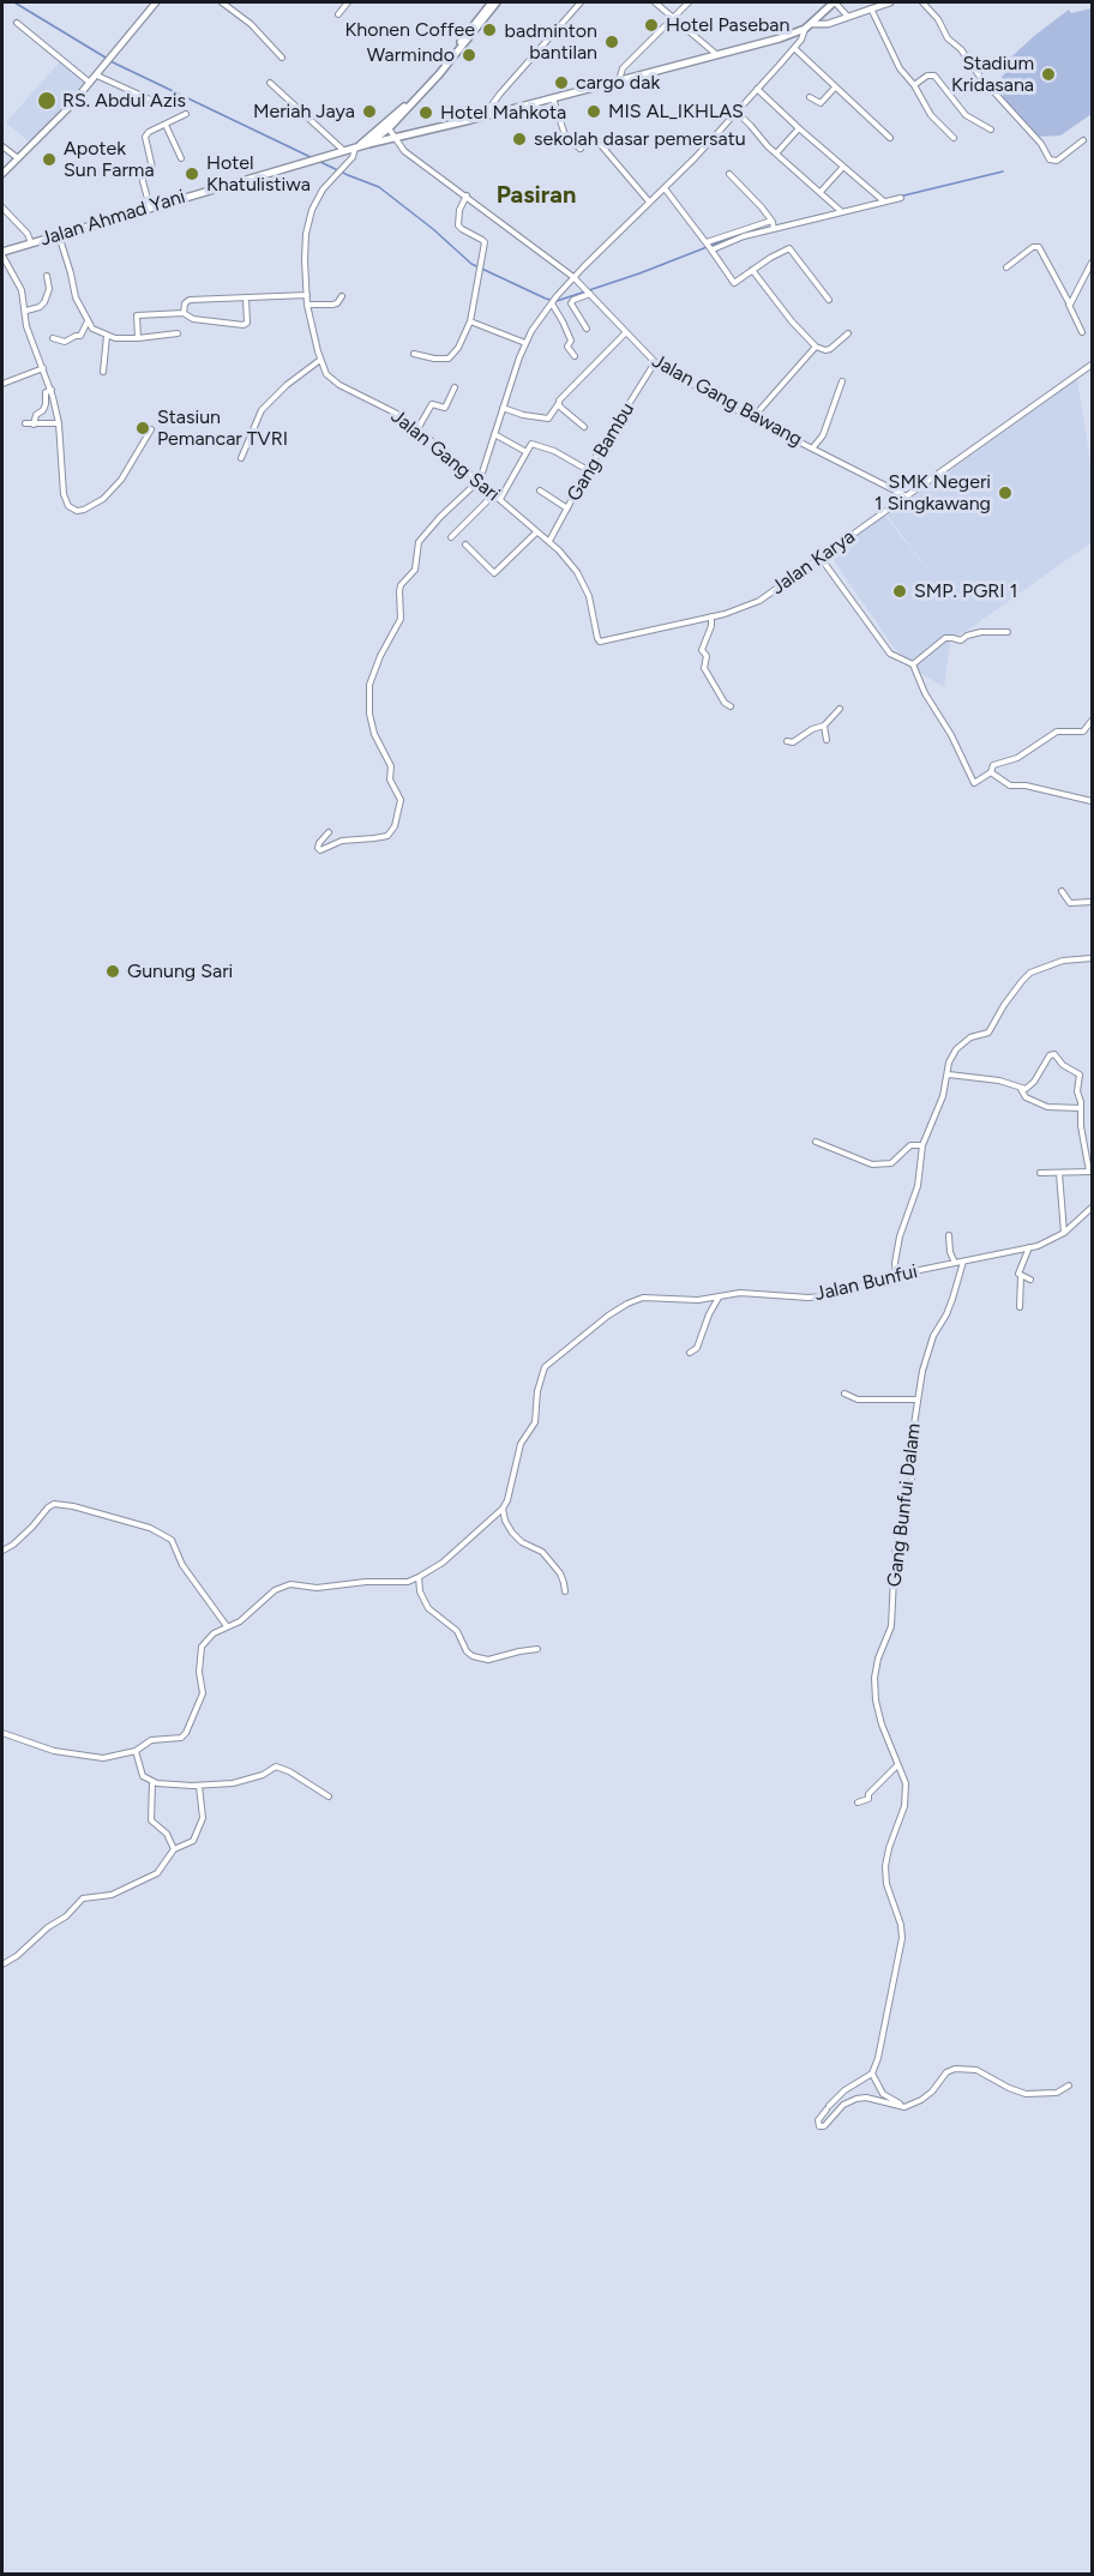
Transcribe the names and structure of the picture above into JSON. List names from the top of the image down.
{
  "streets": {
    "main road": ["Jalan Ahmad Yani"],
    "street": [
      "Jalan Gang Bawang",
      "Gang Bambu",
      "Jalan Gang Sari",
      "Jalan Karya",
      "Jalan Bunfui",
      "Gang Bunfui Dalam"
    ]
  },
  "crossings": [
    ["Jalan Ahmad Yani", "Jalan Gang Sari"],
    ["Jalan Gang Bawang", "Gang Bambu"],
    ["Jalan Gang Bawang", "Jalan Karya"],
    ["Gang Bambu", "Jalan Gang Sari"],
    ["Jalan Gang Sari", "Jalan Karya"],
    ["Jalan Bunfui", "Gang Bunfui Dalam"]
  ],
  "districts": ["Pasiran"],
  "places": [
    "Hotel Paseban",
    "Khonen Coffee",
    "badminton bantilan",
    "Warmindo",
    "Stadium Kridasana",
    "cargo dak",
    "RS. Abdul Azis",
    "Meriah Jaya",
    "MIS AL_IKHLAS",
    "Hotel Mahkota",
    "sekolah dasar pemersatu",
    "Apotek Sun Farma",
    "Hotel Khatulistiwa",
    "Stasiun Pemancar TVRI",
    "SMK Negeri 1 Singkawang",
    "SMP. PGRI 1",
    "Gunung Sari"
  ]
}
